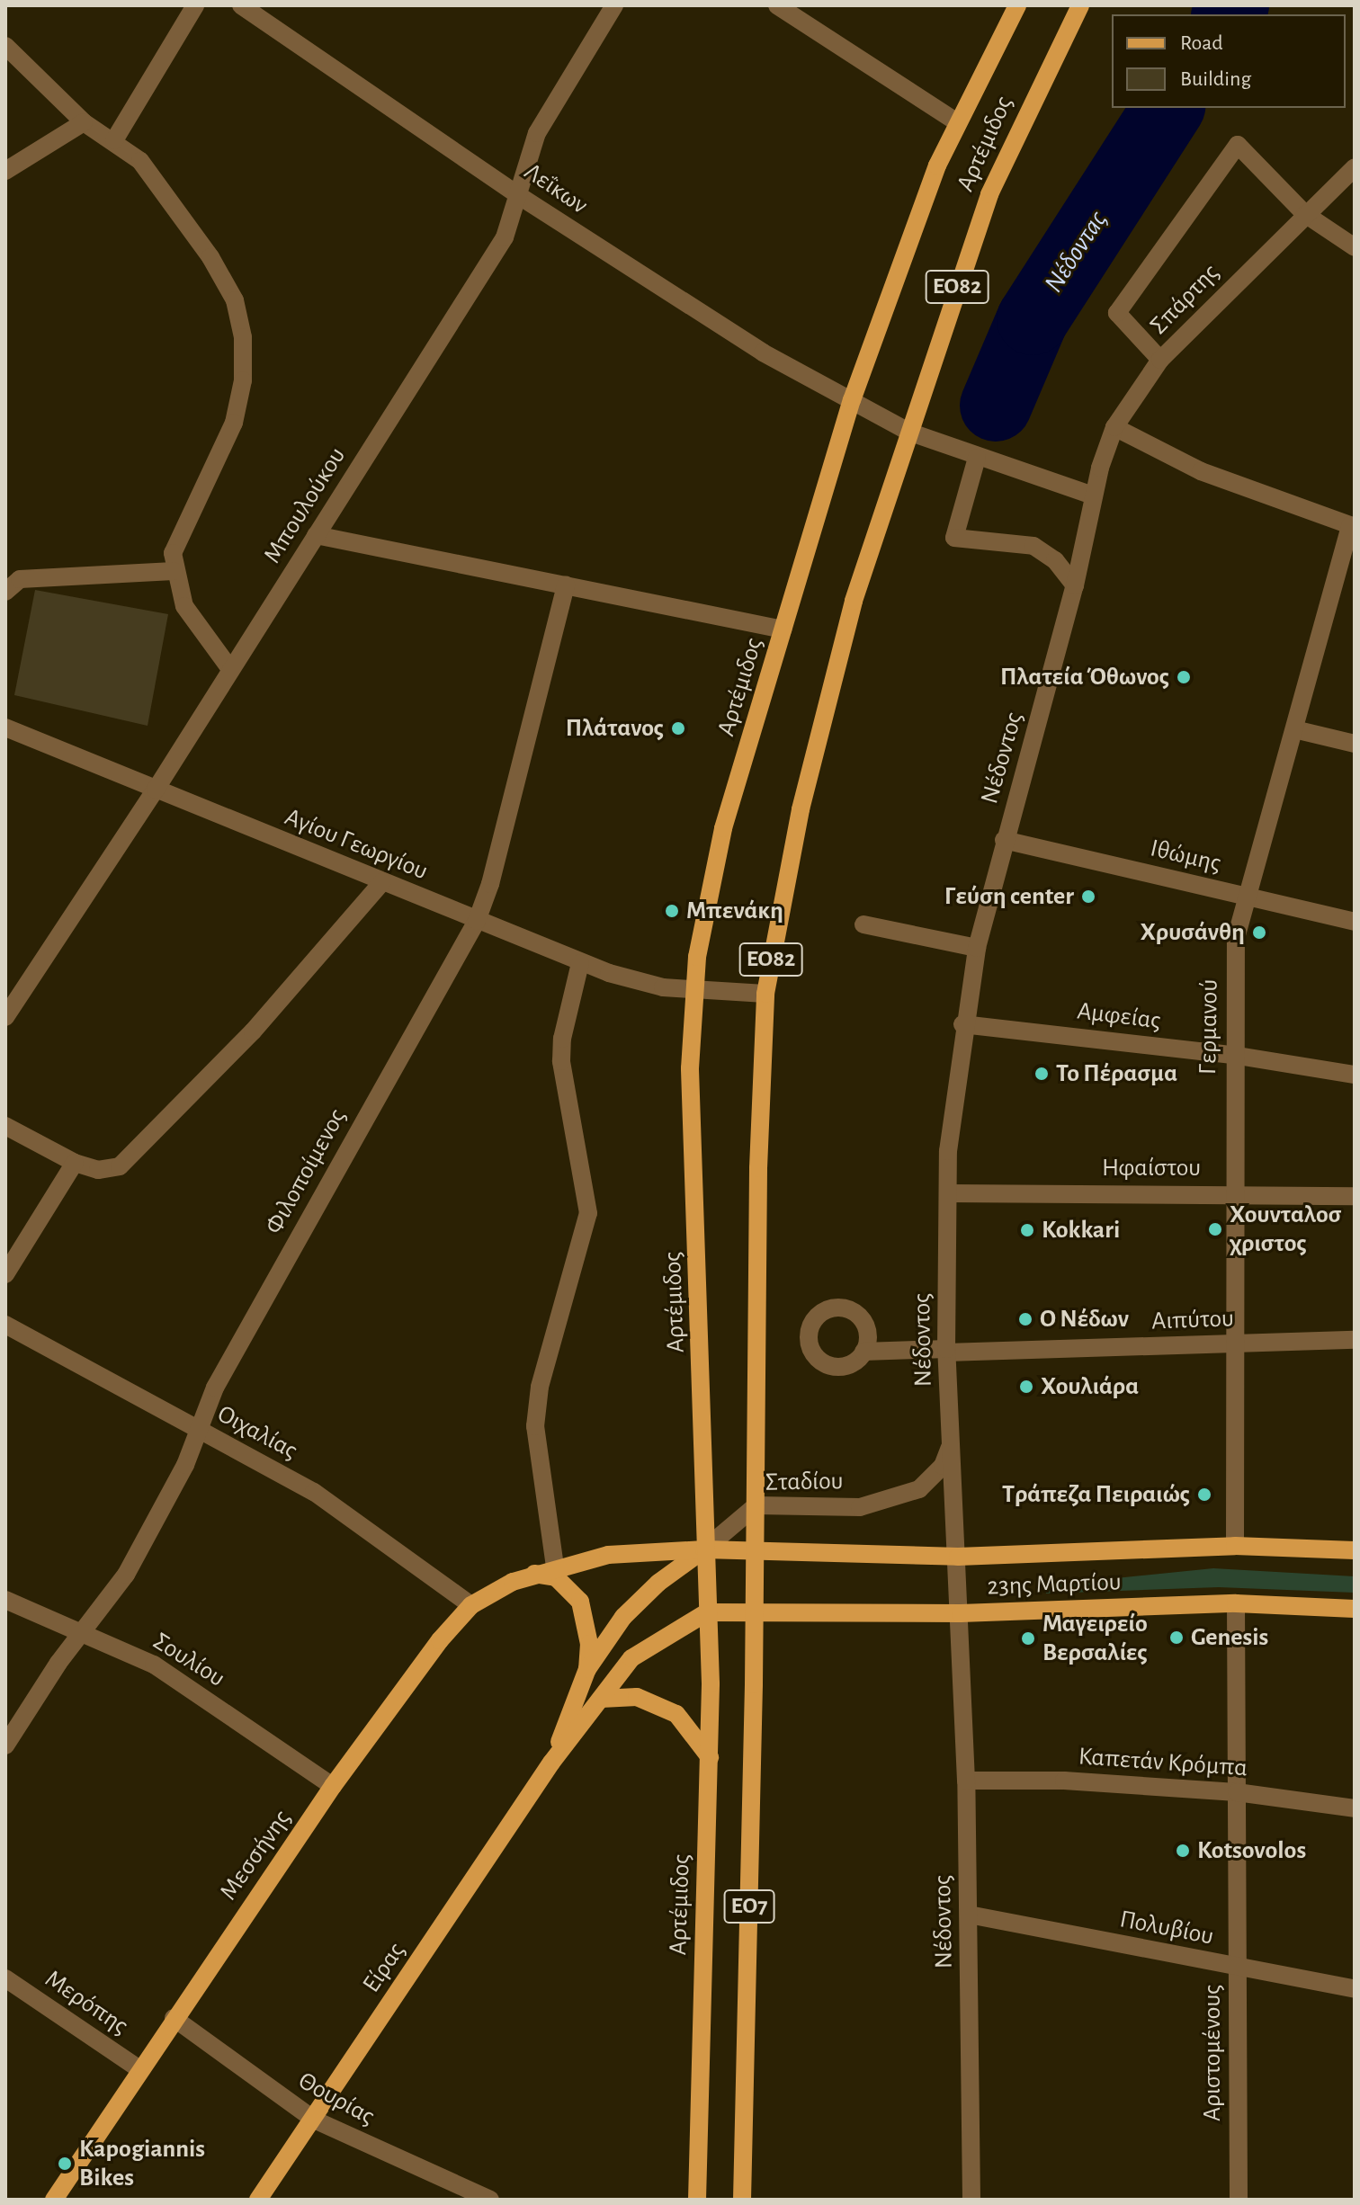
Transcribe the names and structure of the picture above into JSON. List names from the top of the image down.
{
  "streets": {
    "main road": [
      "Αρτέμιδος",
      "ΕΟ82",
      "23ης Μαρτίου",
      "Μεσσήνης",
      "ΕΟ7",
      "Είρας"
    ],
    "street": [
      "Λεΐκων",
      "Σπάρτης",
      "Μπουλούκου",
      "Νέδοντος",
      "Αγίου Γεωργίου",
      "Ιθώμης",
      "Αμφείας",
      "Γερμανού",
      "Ηφαίστου",
      "Φιλοποίμενος",
      "Αιπύτου",
      "Οιχαλίας",
      "Σταδίου",
      "Σουλίου",
      "Καπετάν Κρόμπα",
      "Πολυβίου",
      "Μερόπης",
      "Αριστομένους",
      "Θουρίας"
    ]
  },
  "crossings": [
    ["Αρτέμιδος", "Λεΐκων"],
    ["Αρτέμιδος", "Αγίου Γεωργίου"],
    ["Αρτέμιδος", "Σταδίου"],
    ["Αρτέμιδος", "23ης Μαρτίου"],
    ["Αρτέμιδος", "Μεσσήνης"],
    ["Αρτέμιδος", "Είρας"],
    ["Λεΐκων", "Μπουλούκου"],
    ["Σπάρτης", "Νέδοντος"],
    ["Μπουλούκου", "Αγίου Γεωργίου"],
    ["Νέδοντος", "Ιθώμης"],
    ["Νέδοντος", "Αμφείας"],
    ["Νέδοντος", "Ηφαίστου"],
    ["Νέδοντος", "Αιπύτου"],
    ["Νέδοντος", "Σταδίου"],
    ["Νέδοντος", "23ης Μαρτίου"],
    ["Νέδοντος", "Καπετάν Κρόμπα"],
    ["Νέδοντος", "Πολυβίου"],
    ["Αγίου Γεωργίου", "Φιλοποίμενος"],
    ["Ιθώμης", "Γερμανού"],
    ["Αμφείας", "Γερμανού"],
    ["Γερμανού", "Ηφαίστου"],
    ["Γερμανού", "Αιπύτου"],
    ["Γερμανού", "23ης Μαρτίου"],
    ["Φιλοποίμενος", "Οιχαλίας"],
    ["Φιλοποίμενος", "Σουλίου"],
    ["Οιχαλίας", "Μεσσήνης"],
    ["Σταδίου", "Μεσσήνης"],
    ["23ης Μαρτίου", "Αριστομένους"],
    ["Σουλίου", "Μεσσήνης"],
    ["Καπετάν Κρόμπα", "Αριστομένους"],
    ["Μεσσήνης", "Μερόπης"],
    ["Μεσσήνης", "Θουρίας"],
    ["Πολυβίου", "Αριστομένους"],
    ["Είρας", "Θουρίας"]
  ],
  "water": ["Νέδoντας"],
  "places": [
    "Πλατεία Όθωνος",
    "Πλάτανος",
    "Γεύση center",
    "Μπενάκη",
    "Χρυσάνθη",
    "Το Πέρασμα",
    "Χουνταλοσ χριστος",
    "Kokkari",
    "Ο Νέδων",
    "Χουλιάρα",
    "Τράπεζα Πειραιώς",
    "Genesis",
    "Μαγειρείο Βερσαλίες",
    "Kotsovolos",
    "Kapogiannis Bikes"
  ],
  "legend": ["Road", "Building"]
}
